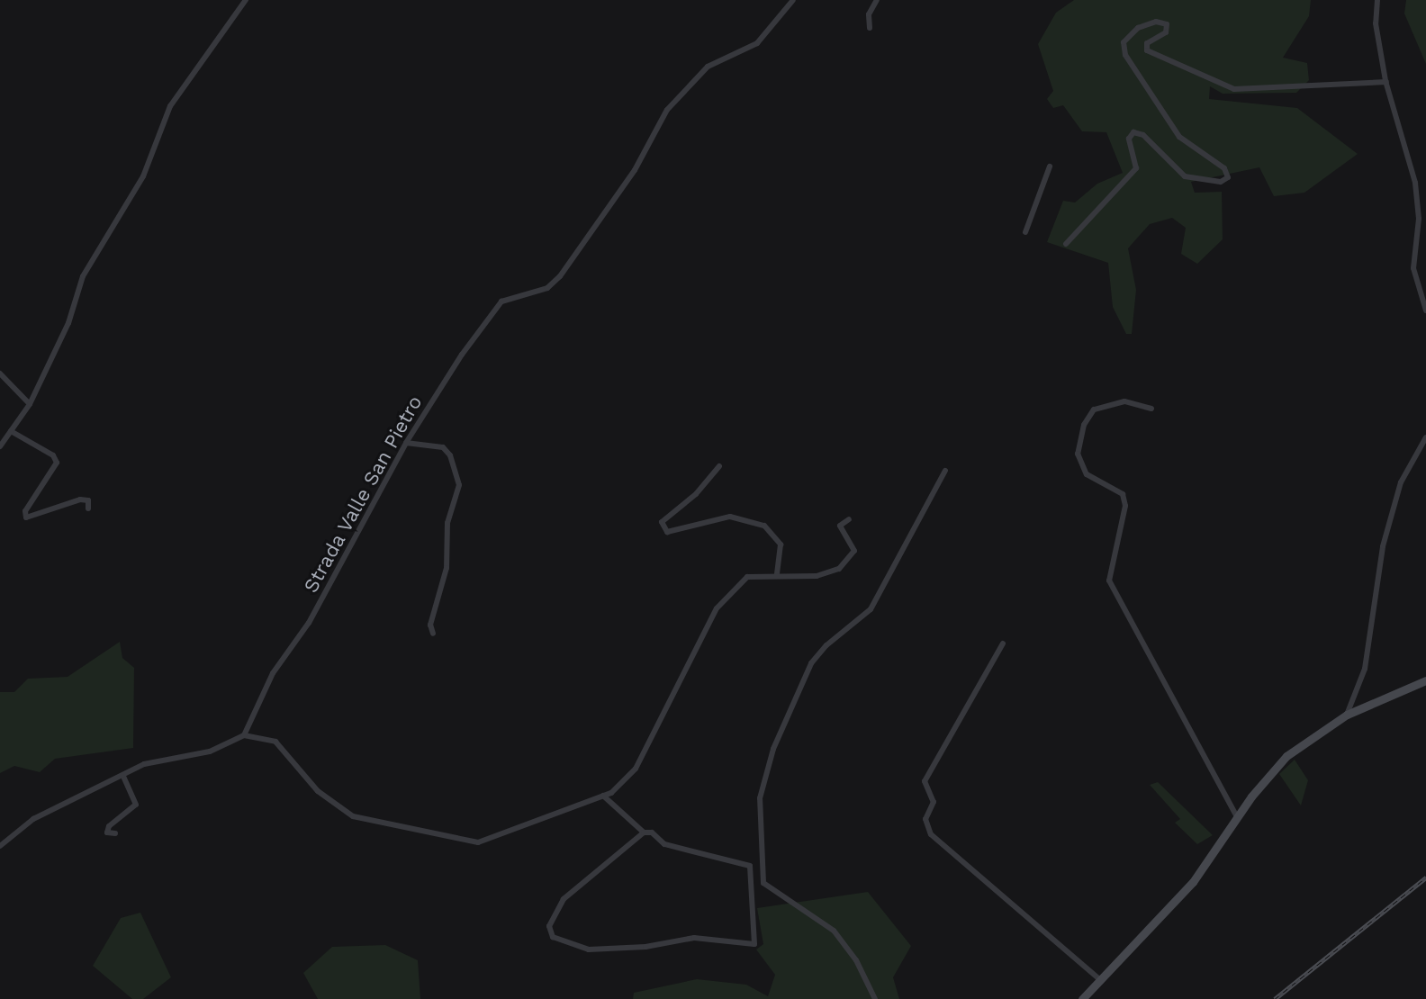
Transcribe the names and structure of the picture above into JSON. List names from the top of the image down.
{
  "streets": {
    "street": ["Strada Valle San Pietro"]
  }
}
